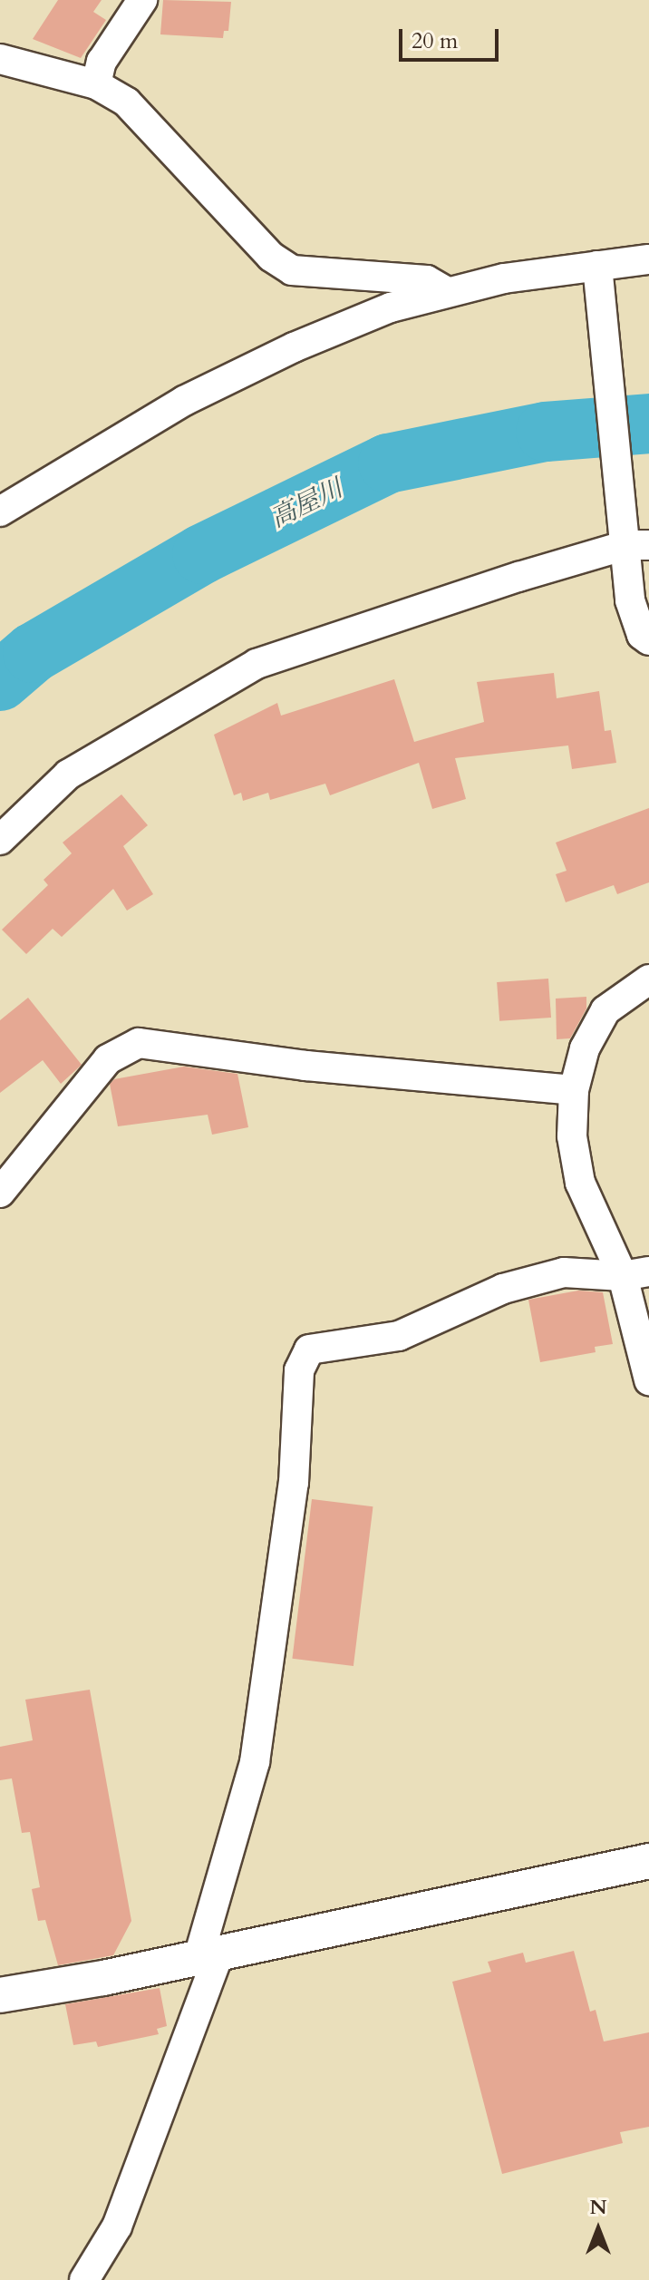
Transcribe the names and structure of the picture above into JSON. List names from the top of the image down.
{
  "water": ["高屋川"],
  "scale_bar": "20 m",
  "north": "top"
}
